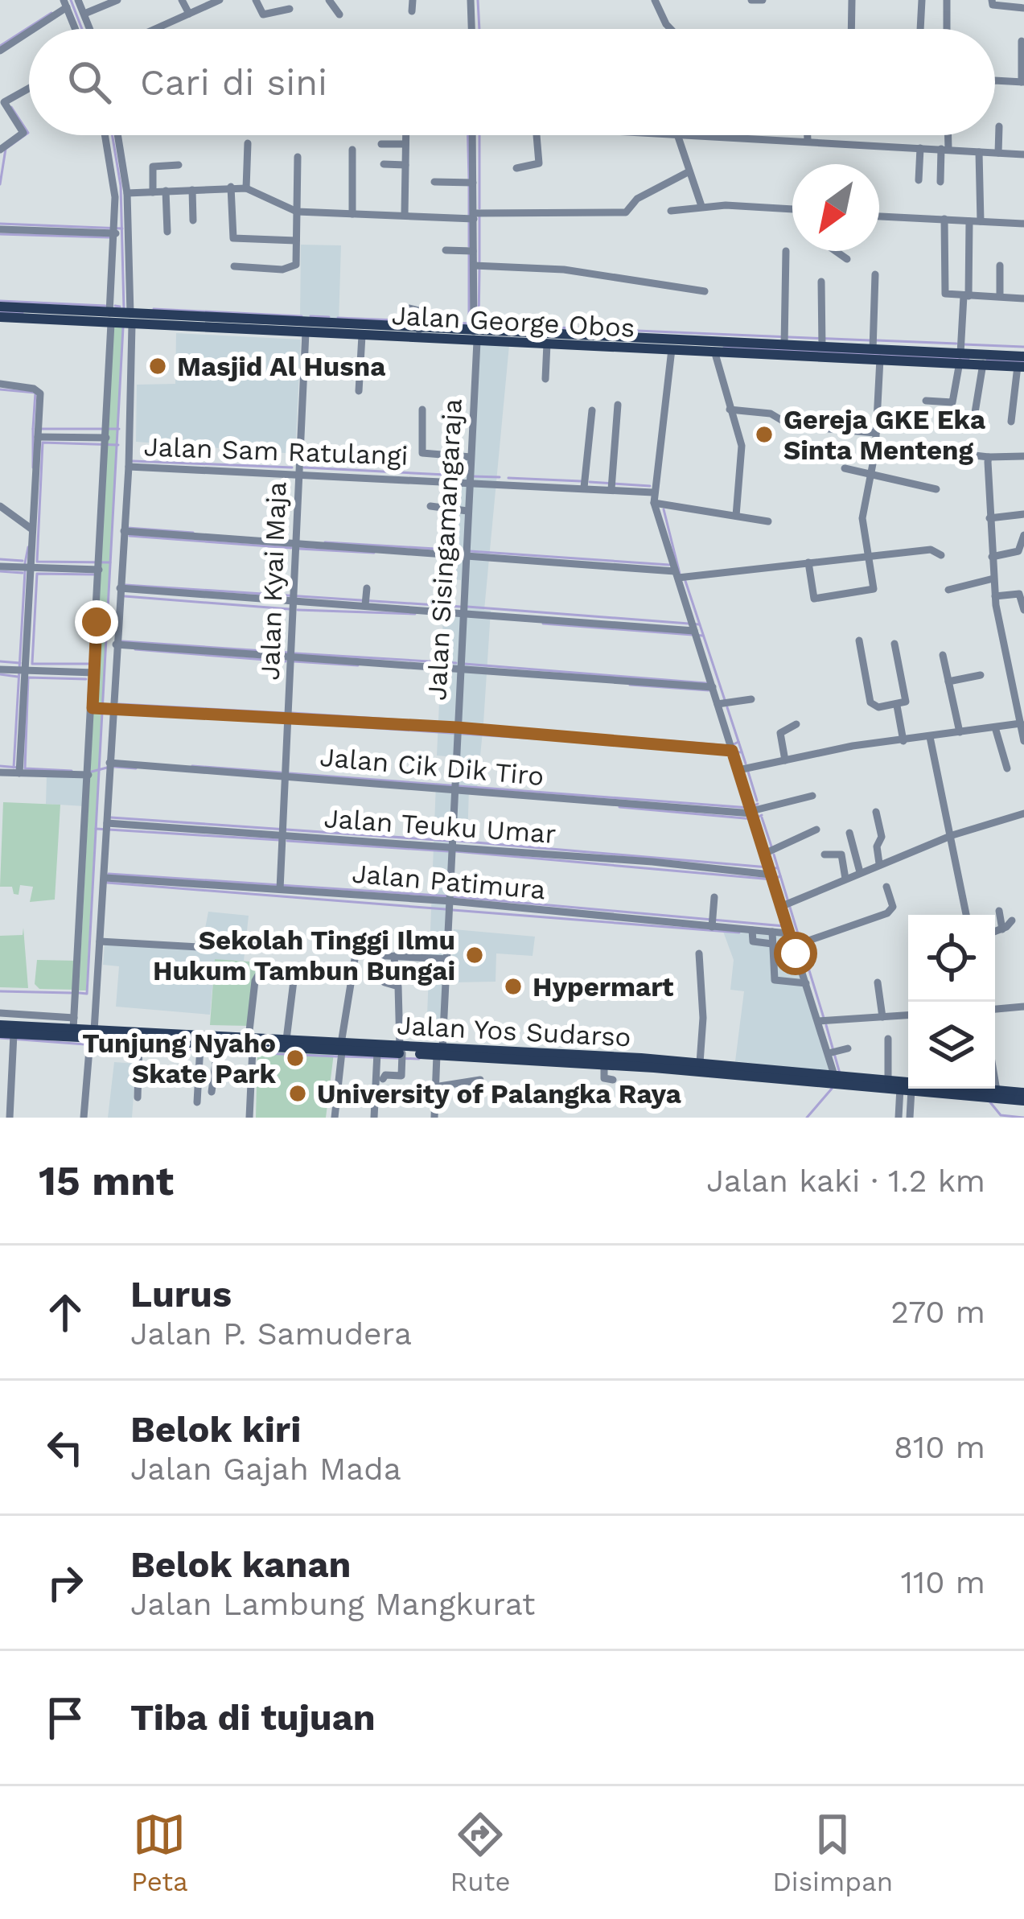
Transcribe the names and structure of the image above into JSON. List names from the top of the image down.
{
  "streets": {
    "main road": ["Jalan George Obos", "Jalan Yos Sudarso"],
    "street": [
      "Jalan Sam Ratulangi",
      "Jalan Sisingamangaraja",
      "Jalan Kyai Maja",
      "Jalan Cik Dik Tiro",
      "Jalan Teuku Umar",
      "Jalan Patimura"
    ]
  },
  "crossings": [
    ["Jalan George Obos", "Jalan Sisingamangaraja"],
    ["Jalan George Obos", "Jalan Kyai Maja"],
    ["Jalan Sam Ratulangi", "Jalan Sisingamangaraja"],
    ["Jalan Sam Ratulangi", "Jalan Kyai Maja"],
    ["Jalan Sisingamangaraja", "Jalan Cik Dik Tiro"],
    ["Jalan Sisingamangaraja", "Jalan Teuku Umar"],
    ["Jalan Sisingamangaraja", "Jalan Patimura"],
    ["Jalan Sisingamangaraja", "Jalan Yos Sudarso"],
    ["Jalan Kyai Maja", "Jalan Cik Dik Tiro"],
    ["Jalan Kyai Maja", "Jalan Teuku Umar"],
    ["Jalan Kyai Maja", "Jalan Patimura"]
  ],
  "places": [
    "Masjid Al Husna",
    "Gereja GKE Eka Sinta Menteng",
    "Sekolah Tinggi Ilmu Hukum Tambun Bungai",
    "Hypermart",
    "Tunjung Nyaho Skate Park",
    "University of Palangka Raya"
  ],
  "north": "bottom left",
  "page": {
    "search": "Cari di sini",
    "heading": ["15 mnt", "Jalan kaki · 1.2 km"],
    "list": [
      ["Lurus", "Jalan P. Samudera", "270 m"],
      ["Belok kiri", "Jalan Gajah Mada", "810 m"],
      ["Belok kanan", "Jalan Lambung Mangkurat", "110 m"],
      "Tiba di tujuan"
    ],
    "nav": ["Peta", "Rute", "Disimpan"]
  }
}
